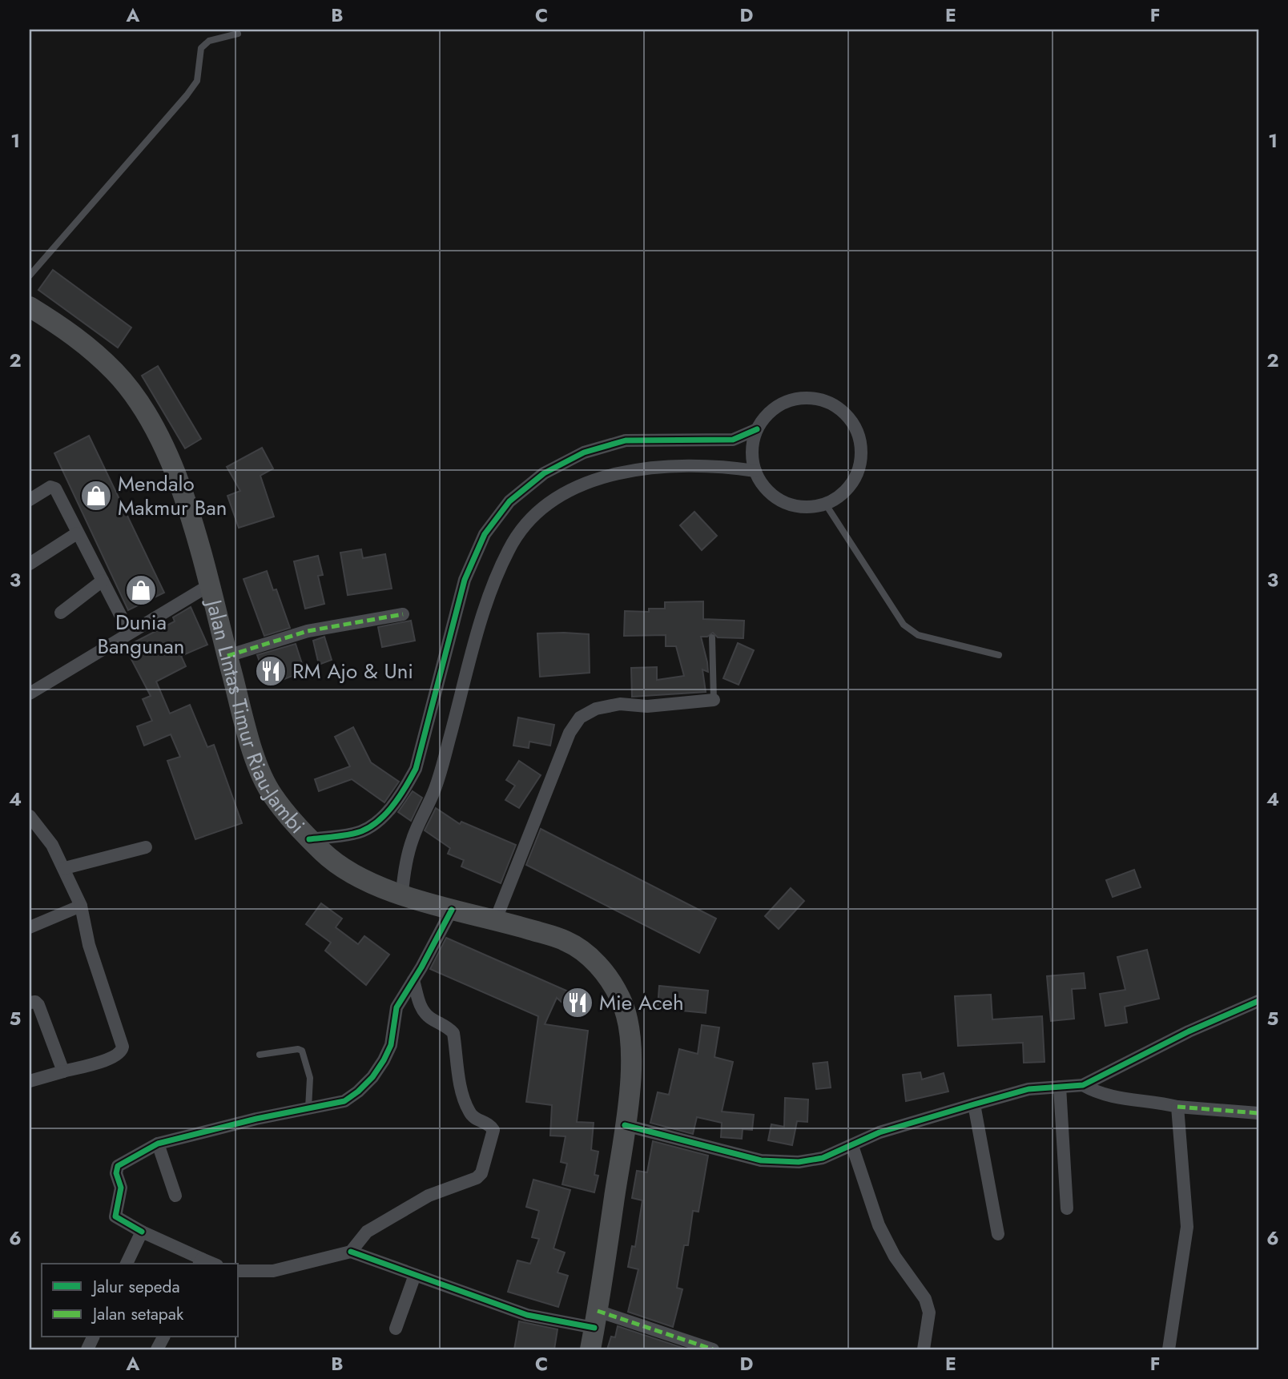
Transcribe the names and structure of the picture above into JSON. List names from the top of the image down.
{
  "streets": {
    "highway": ["Jalan Lintas Timur Riau-Jambi"]
  },
  "places": {
    "shop": ["Mendalo Makmur Ban", "Dunia Bangunan"],
    "restaurant": ["RM Ajo & Uni", "Mie Aceh"]
  },
  "legend": ["Jalur sepeda", "Jalan setapak"],
  "grid": {
    "columns": [
      "A",
      "B",
      "C",
      "D",
      "E",
      "F"
    ],
    "rows": [
      "1",
      "2",
      "3",
      "4",
      "5",
      "6"
    ]
  }
}
